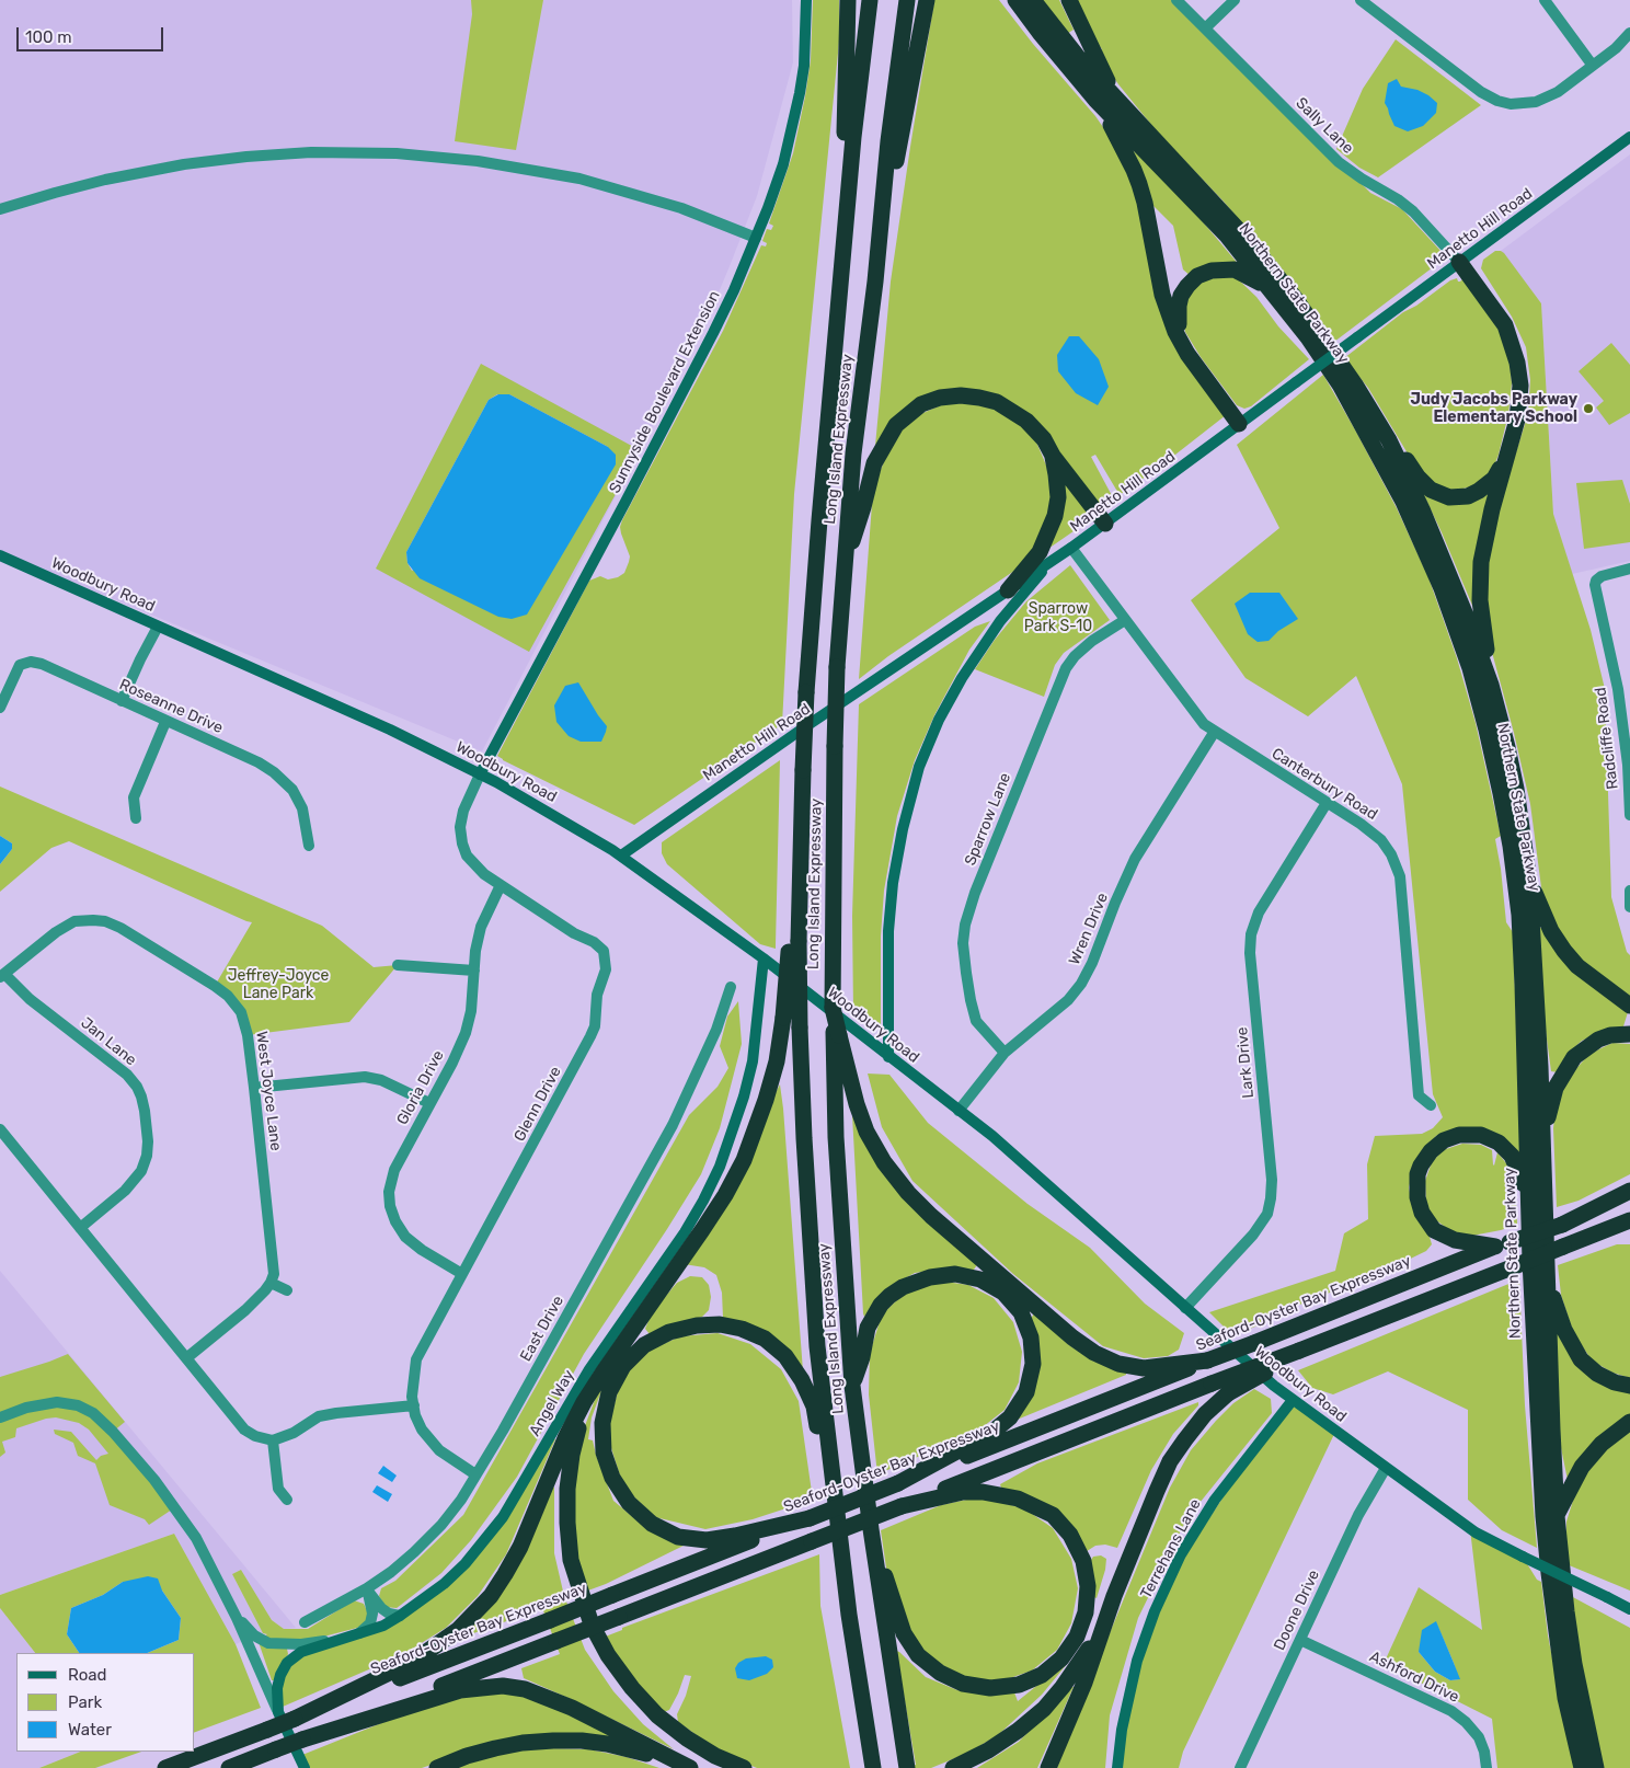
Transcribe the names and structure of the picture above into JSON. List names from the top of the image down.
{
  "streets": {
    "highway": ["Northern State Parkway", "Long Island Expressway", "Seaford-Oyster Bay Expressway"],
    "main road": [
      "Manetto Hill Road",
      "Sunnyside Boulevard Extension",
      "Woodbury Road",
      "Angel Way",
      "Terrehans Lane"
    ],
    "street": [
      "Sally Lane",
      "Roseanne Drive",
      "Radcliffe Road",
      "Canterbury Road",
      "Sparrow Lane",
      "Wren Drive",
      "Jan Lane",
      "Lark Drive",
      "Gloria Drive",
      "West Joyce Lane",
      "Glenn Drive",
      "East Drive",
      "Doone Drive",
      "Ashford Drive"
    ]
  },
  "crossings": [
    ["Sally Lane", "Manetto Hill Road"],
    ["Manetto Hill Road", "Woodbury Road"],
    ["Manetto Hill Road", "Canterbury Road"],
    ["Sunnyside Boulevard Extension", "Woodbury Road"],
    ["Sunnyside Boulevard Extension", "Glenn Drive"],
    ["Woodbury Road", "Wren Drive"],
    ["Woodbury Road", "Lark Drive"],
    ["Woodbury Road", "Glenn Drive"],
    ["Woodbury Road", "Angel Way"],
    ["Woodbury Road", "Terrehans Lane"],
    ["Woodbury Road", "Doone Drive"],
    ["Canterbury Road", "Sparrow Lane"],
    ["Canterbury Road", "Wren Drive"],
    ["Canterbury Road", "Lark Drive"],
    ["Sparrow Lane", "Wren Drive"],
    ["Jan Lane", "West Joyce Lane"],
    ["Gloria Drive", "Glenn Drive"],
    ["Glenn Drive", "East Drive"],
    ["Doone Drive", "Ashford Drive"]
  ],
  "parks": ["Sparrow Park S-10", "Jeffrey-Joyce Lane Park"],
  "places": ["Judy Jacobs Parkway Elementary School"],
  "legend": ["Road", "Park", "Water"],
  "scale_bar": "100 m"
}
